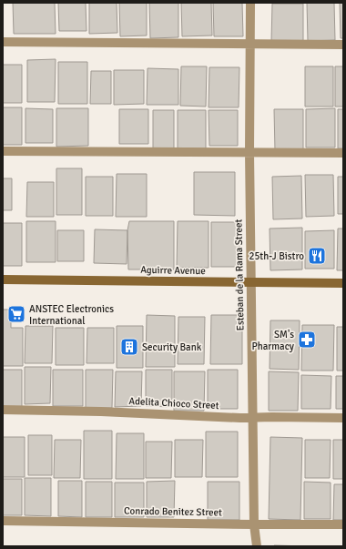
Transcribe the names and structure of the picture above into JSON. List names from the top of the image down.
{
  "streets": {
    "street": [
      "Aguirre Avenue",
      "Esteban de la Rama Street",
      "Adelita Chioco Street",
      "Conrado Benitez Street"
    ]
  },
  "crossings": [
    ["Aguirre Avenue", "Esteban de la Rama Street"],
    ["Esteban de la Rama Street", "Adelita Chioco Street"],
    ["Esteban de la Rama Street", "Conrado Benitez Street"]
  ],
  "places": {
    "restaurant": ["25th-J Bistro"],
    "supermarket": ["ANSTEC Electronics International"],
    "pharmacy": ["SM's Pharmacy"],
    "building": ["Security Bank"]
  }
}
